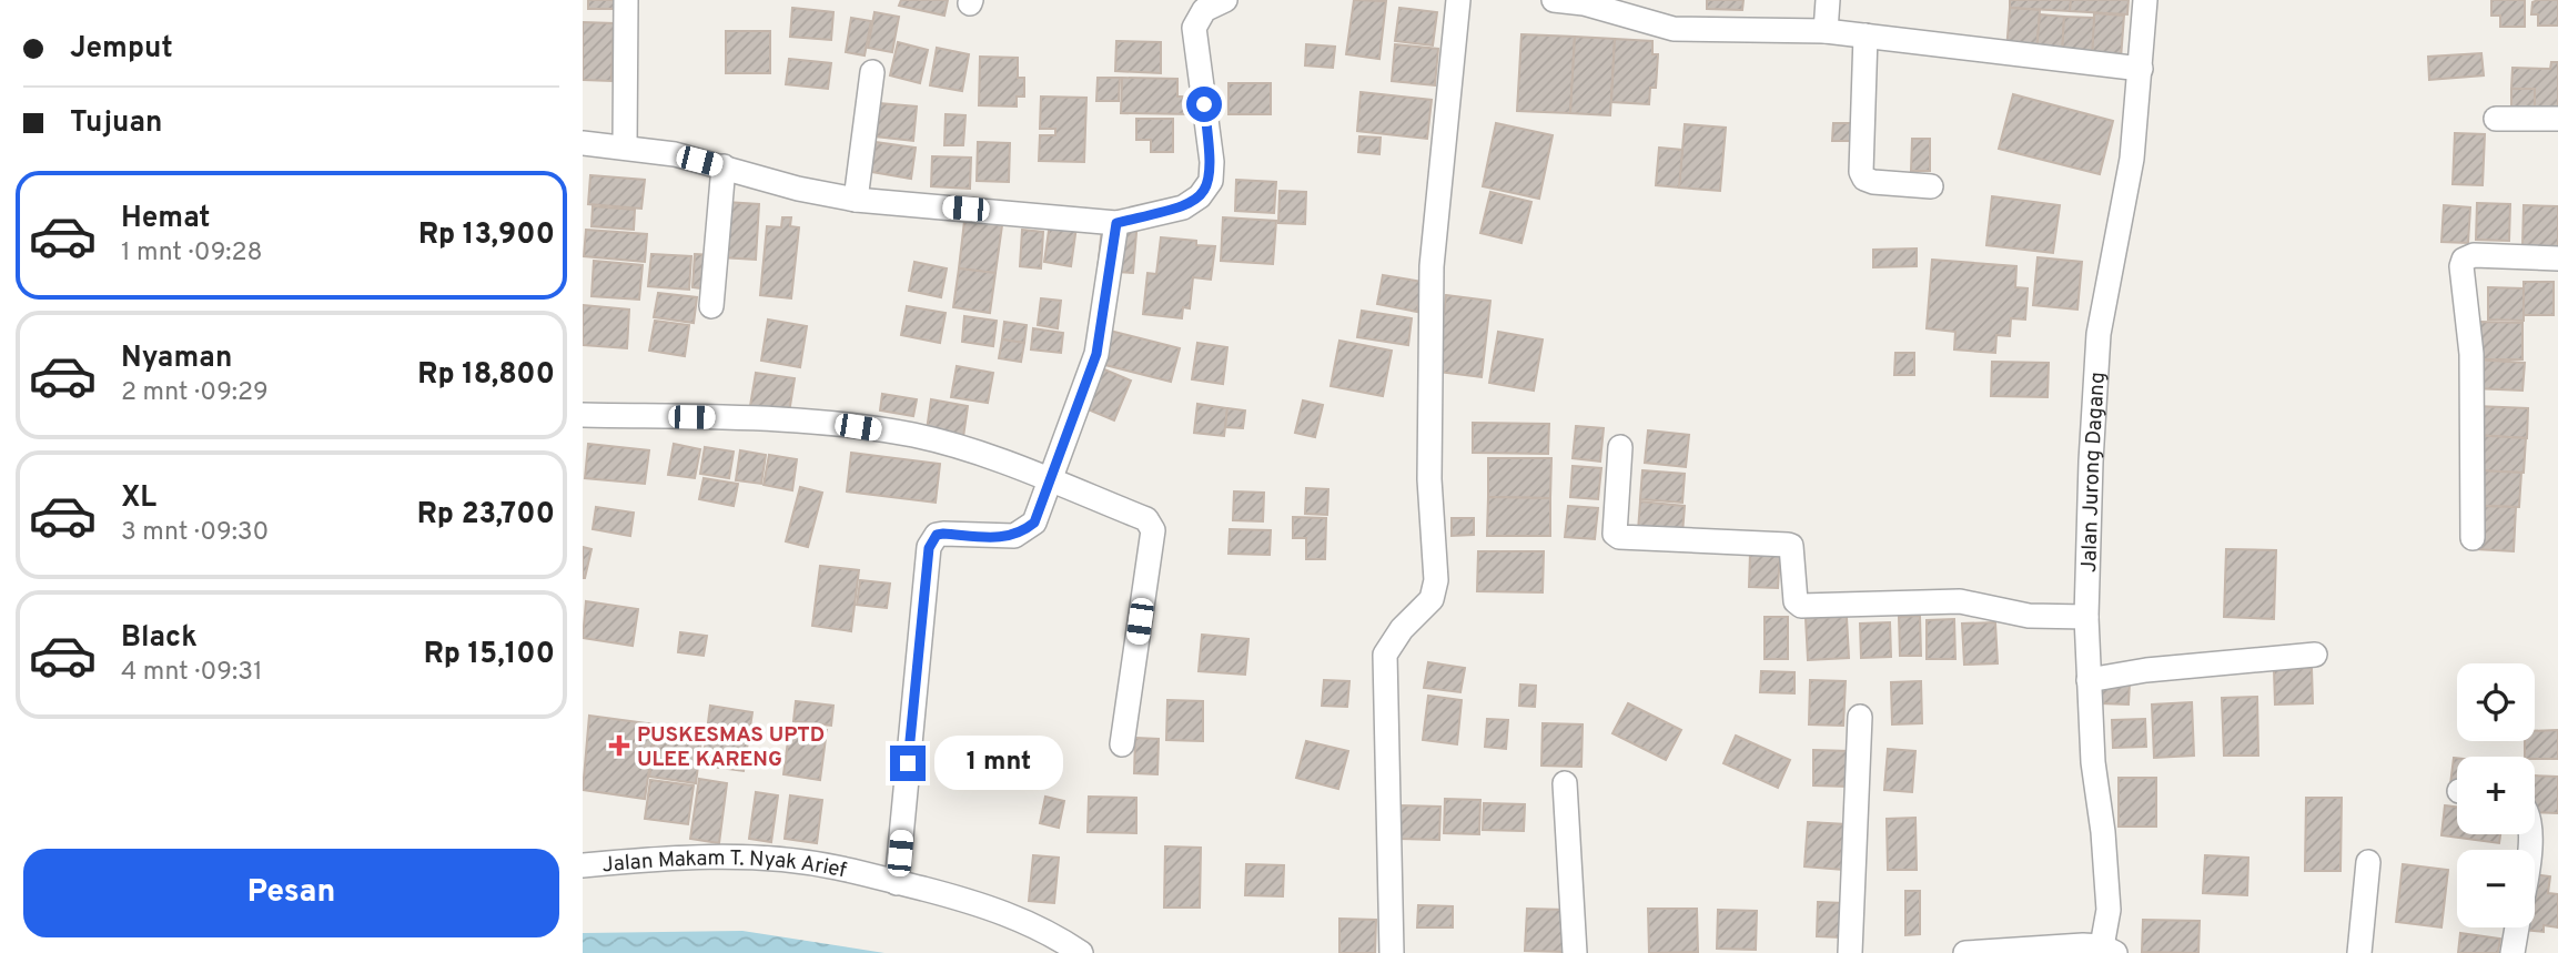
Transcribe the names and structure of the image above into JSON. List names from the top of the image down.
{
  "streets": {
    "street": ["Jalan Jurong Dagang", "Jalan Makam T. Nyak Arief"]
  },
  "places": {
    "health": ["PUSKESMAS UPTD ULEE KARENG"]
  },
  "page": {
    "banner": ["Jemput", "Tujuan"],
    "list": [
      {
        "name": "Hemat",
        "note": "1 mnt · 09:28",
        "value": "Rp 13,900"
      },
      {
        "name": "Nyaman",
        "note": "2 mnt · 09:29",
        "value": "Rp 18,800"
      },
      {
        "name": "XL",
        "note": "3 mnt · 09:30",
        "value": "Rp 23,700"
      },
      {
        "name": "Black",
        "note": "4 mnt · 09:31",
        "value": "Rp 15,100"
      }
    ],
    "map_buttons": ["+", "−"],
    "bubble": "1 mnt",
    "buttons": "Pesan"
  }
}
